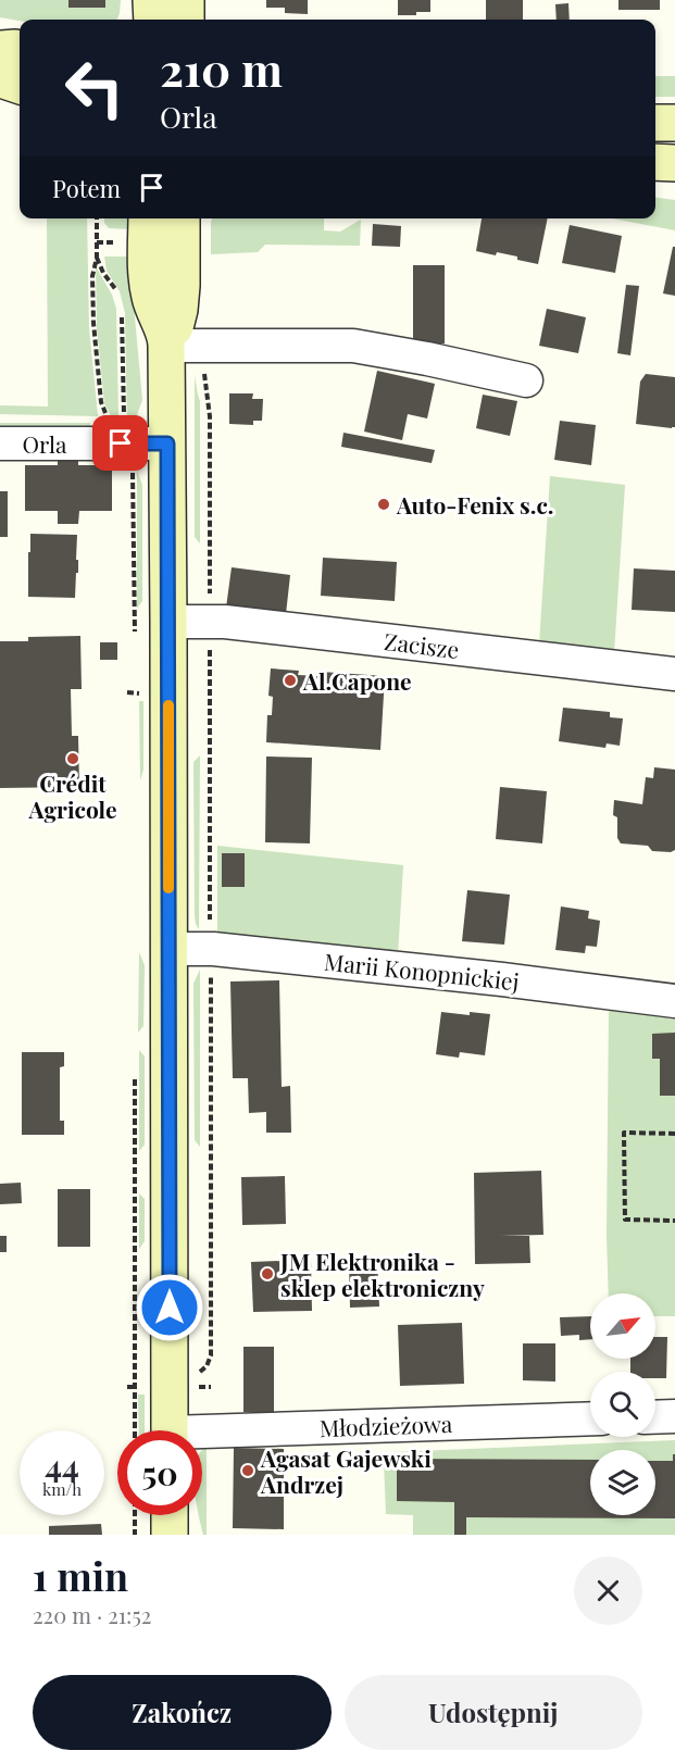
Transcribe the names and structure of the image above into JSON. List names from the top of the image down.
{
  "streets": {
    "street": [
      "Orla",
      "Zacisze",
      "Marii Konopnickiej",
      "Młodzieżowa"
    ]
  },
  "places": [
    "Auto-Fenix s.c.",
    "Al.Capone",
    "Crédit Agricole",
    "JM Elektronika - sklep elektroniczny",
    "Agasat Gajewski Andrzej"
  ],
  "north": "top right",
  "page": {
    "turn": ["210 m", "Orla"],
    "then": "Potem",
    "speed": "44 km/h",
    "limit": "50",
    "heading": ["1 min", "220 m · 21:52"],
    "buttons": ["Zakończ", "Udostępnij"]
  }
}
